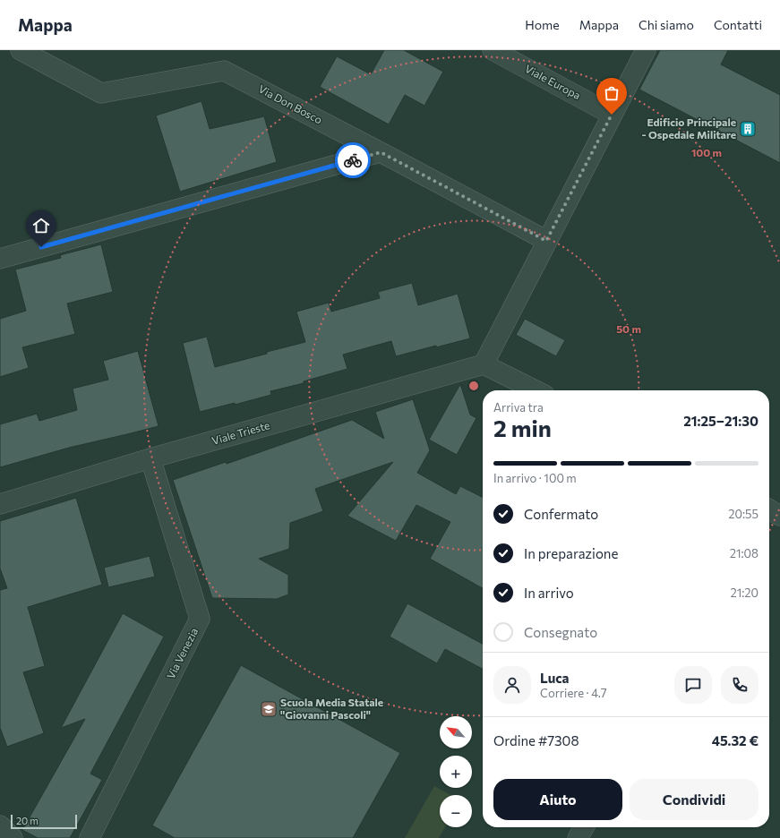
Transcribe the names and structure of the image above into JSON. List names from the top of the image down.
{
  "streets": {
    "street": [
      "Viale Europa",
      "Via Don Bosco",
      "Viale Trieste",
      "Via Venezia"
    ]
  },
  "crossings": [
    ["Viale Trieste", "Via Venezia"]
  ],
  "places": {
    "building": ["Edificio Principale - Ospedale Militare"],
    "school or university": ["Scuola Media Statale \"Giovanni Pascoli\""]
  },
  "scale_bar": "20 m",
  "north": "top left",
  "page": {
    "header": "Mappa",
    "nav": [
      "Home",
      "Mappa",
      "Chi siamo",
      "Contatti"
    ],
    "heading": ["2 min", "Arriva tra", "21:25–21:30"],
    "panel": [
      "Luca",
      "Corriere · 4.7",
      "Ordine #7308",
      "45.32 €"
    ],
    "bar": "In arrivo · 100 m",
    "list": [
      ["Confermato", "20:55"],
      ["In preparazione", "21:08"],
      ["In arrivo", "21:20"],
      "Consegnato"
    ],
    "map_buttons": ["+", "−"],
    "buttons": ["Aiuto", "Condividi"],
    "scale": "20 m"
  },
  "rings": ["100 m", "50 m"]
}
